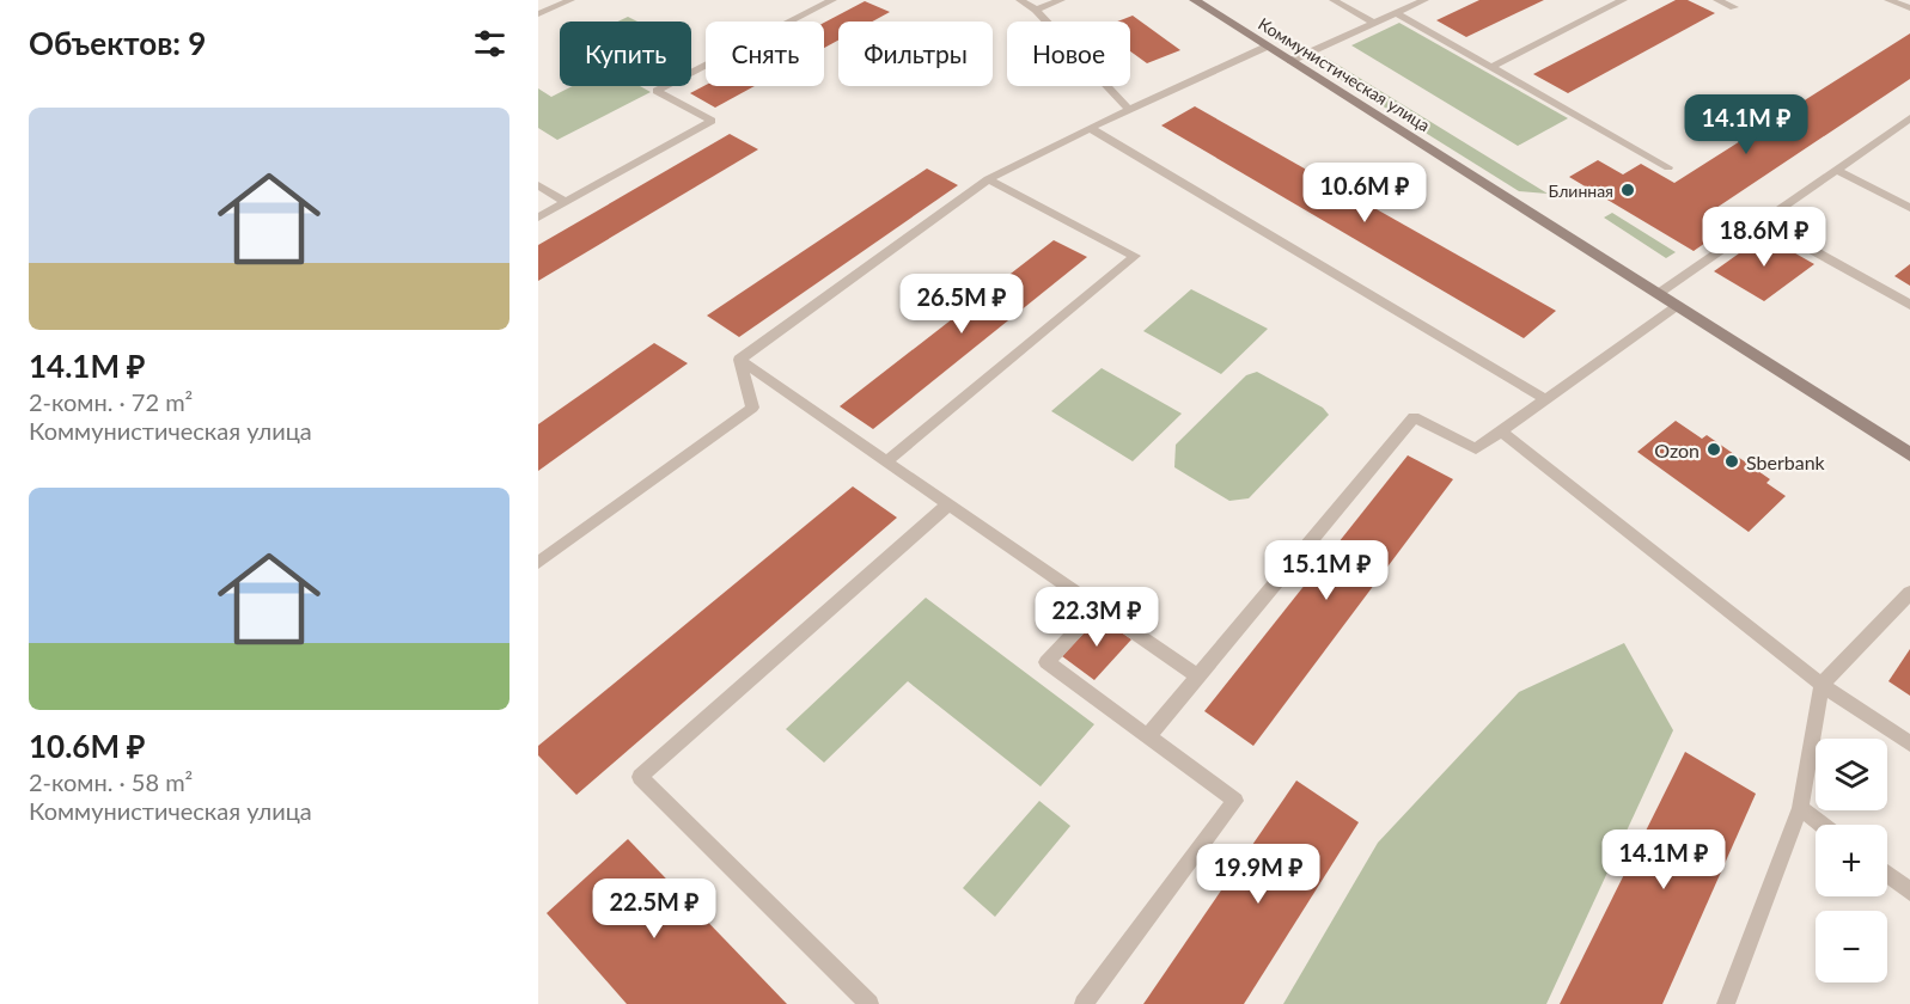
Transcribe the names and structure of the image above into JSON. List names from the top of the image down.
{
  "streets": {
    "main road": ["Коммунистическая улица"]
  },
  "places": ["Блинная", "Ozon", "Sberbank"],
  "page": {
    "heading": "Объектов: 9",
    "chip": [
      "Купить",
      "Снять",
      "Фильтры",
      "Новое"
    ],
    "list": [
      {
        "name": "14.1M ₽",
        "note": "2-комн. · 72 m² · Коммунистическая улица"
      },
      {
        "name": "10.6M ₽",
        "note": "2-комн. · 58 m² · Коммунистическая улица"
      }
    ],
    "price": [
      "14.1M ₽",
      "10.6M ₽",
      "18.6M ₽",
      "26.5M ₽",
      "15.1M ₽",
      "22.3M ₽",
      "14.1M ₽",
      "19.9M ₽",
      "22.5M ₽"
    ],
    "map_buttons": ["+", "−"]
  }
}
